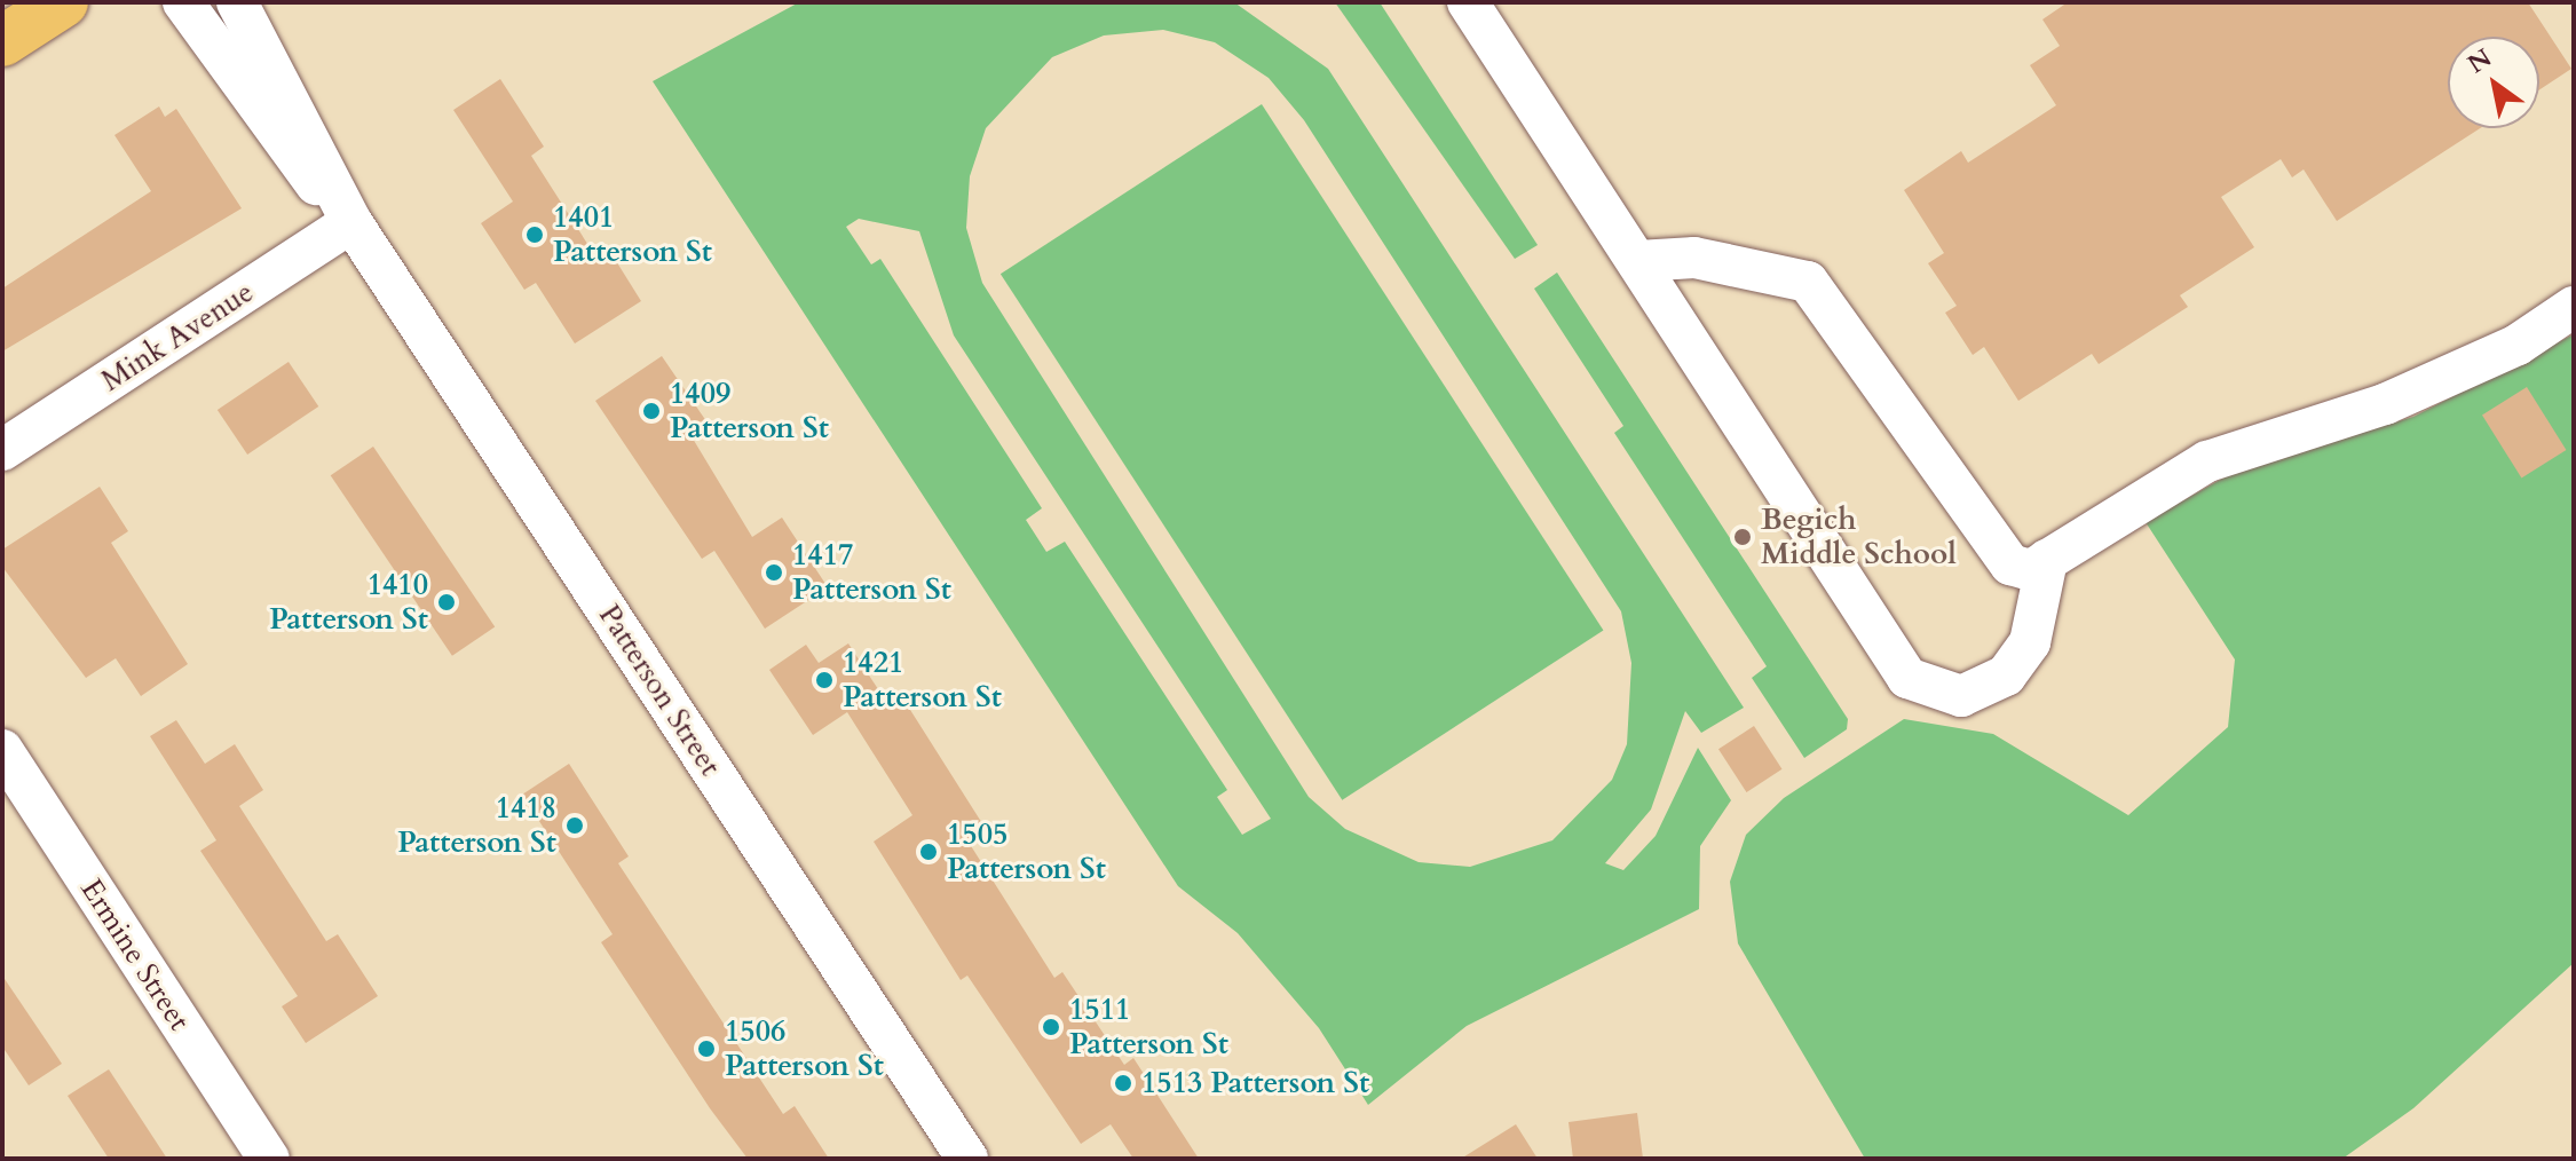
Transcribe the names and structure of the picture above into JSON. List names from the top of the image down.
{
  "streets": {
    "street": ["Mink Avenue", "Patterson Street", "Ermine Street"]
  },
  "crossings": [
    ["Mink Avenue", "Patterson Street"]
  ],
  "places": [
    "1401 Patterson St",
    "1409 Patterson St",
    "Begich Middle School",
    "1417 Patterson St",
    "1410 Patterson St",
    "1421 Patterson St",
    "1418 Patterson St",
    "1505 Patterson St",
    "1511 Patterson St",
    "1506 Patterson St",
    "1513 Patterson St"
  ],
  "north": "top left"
}
